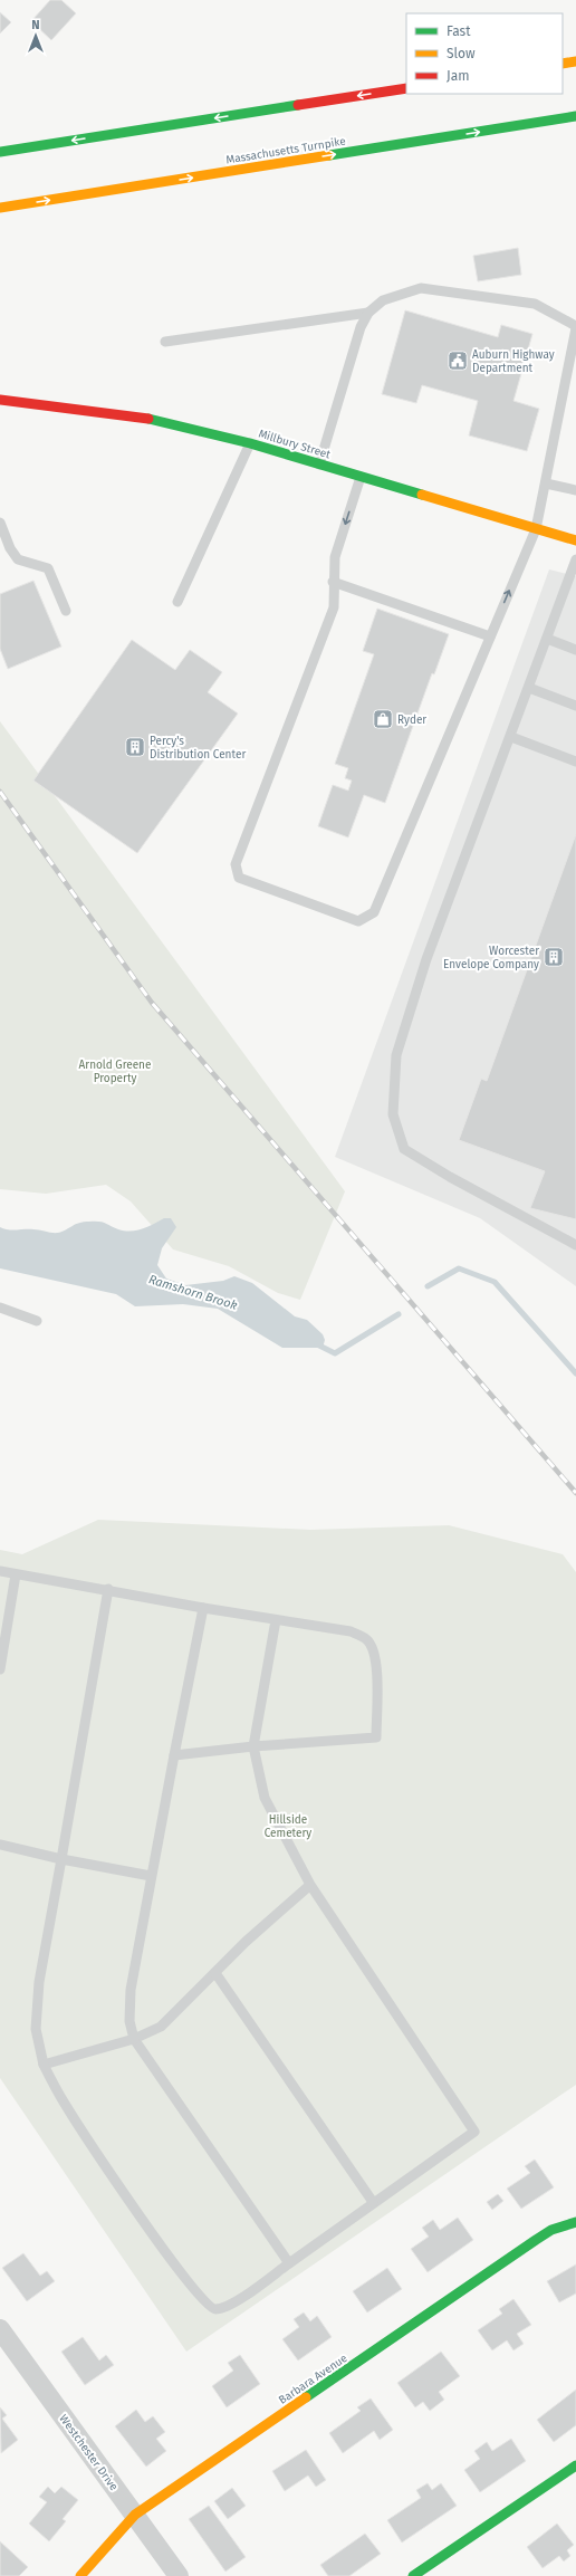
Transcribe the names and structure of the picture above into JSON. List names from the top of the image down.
{
  "streets": {
    "main road": ["Massachusetts Turnpike", "Millbury Street", "Barbara Avenue"],
    "street": ["Westchester Drive"]
  },
  "crossings": [
    ["Barbara Avenue", "Westchester Drive"]
  ],
  "water": ["Ramshorn Brook"],
  "parks": ["Arnold Greene Property", "Hillside Cemetery"],
  "places": {
    "public building": ["Auburn Highway Department"],
    "shop": ["Ryder"],
    "building": ["Percy's Distribution Center", "Worcester Envelope Company"]
  },
  "legend": ["Fast", "Slow", "Jam"],
  "north": "top"
}
